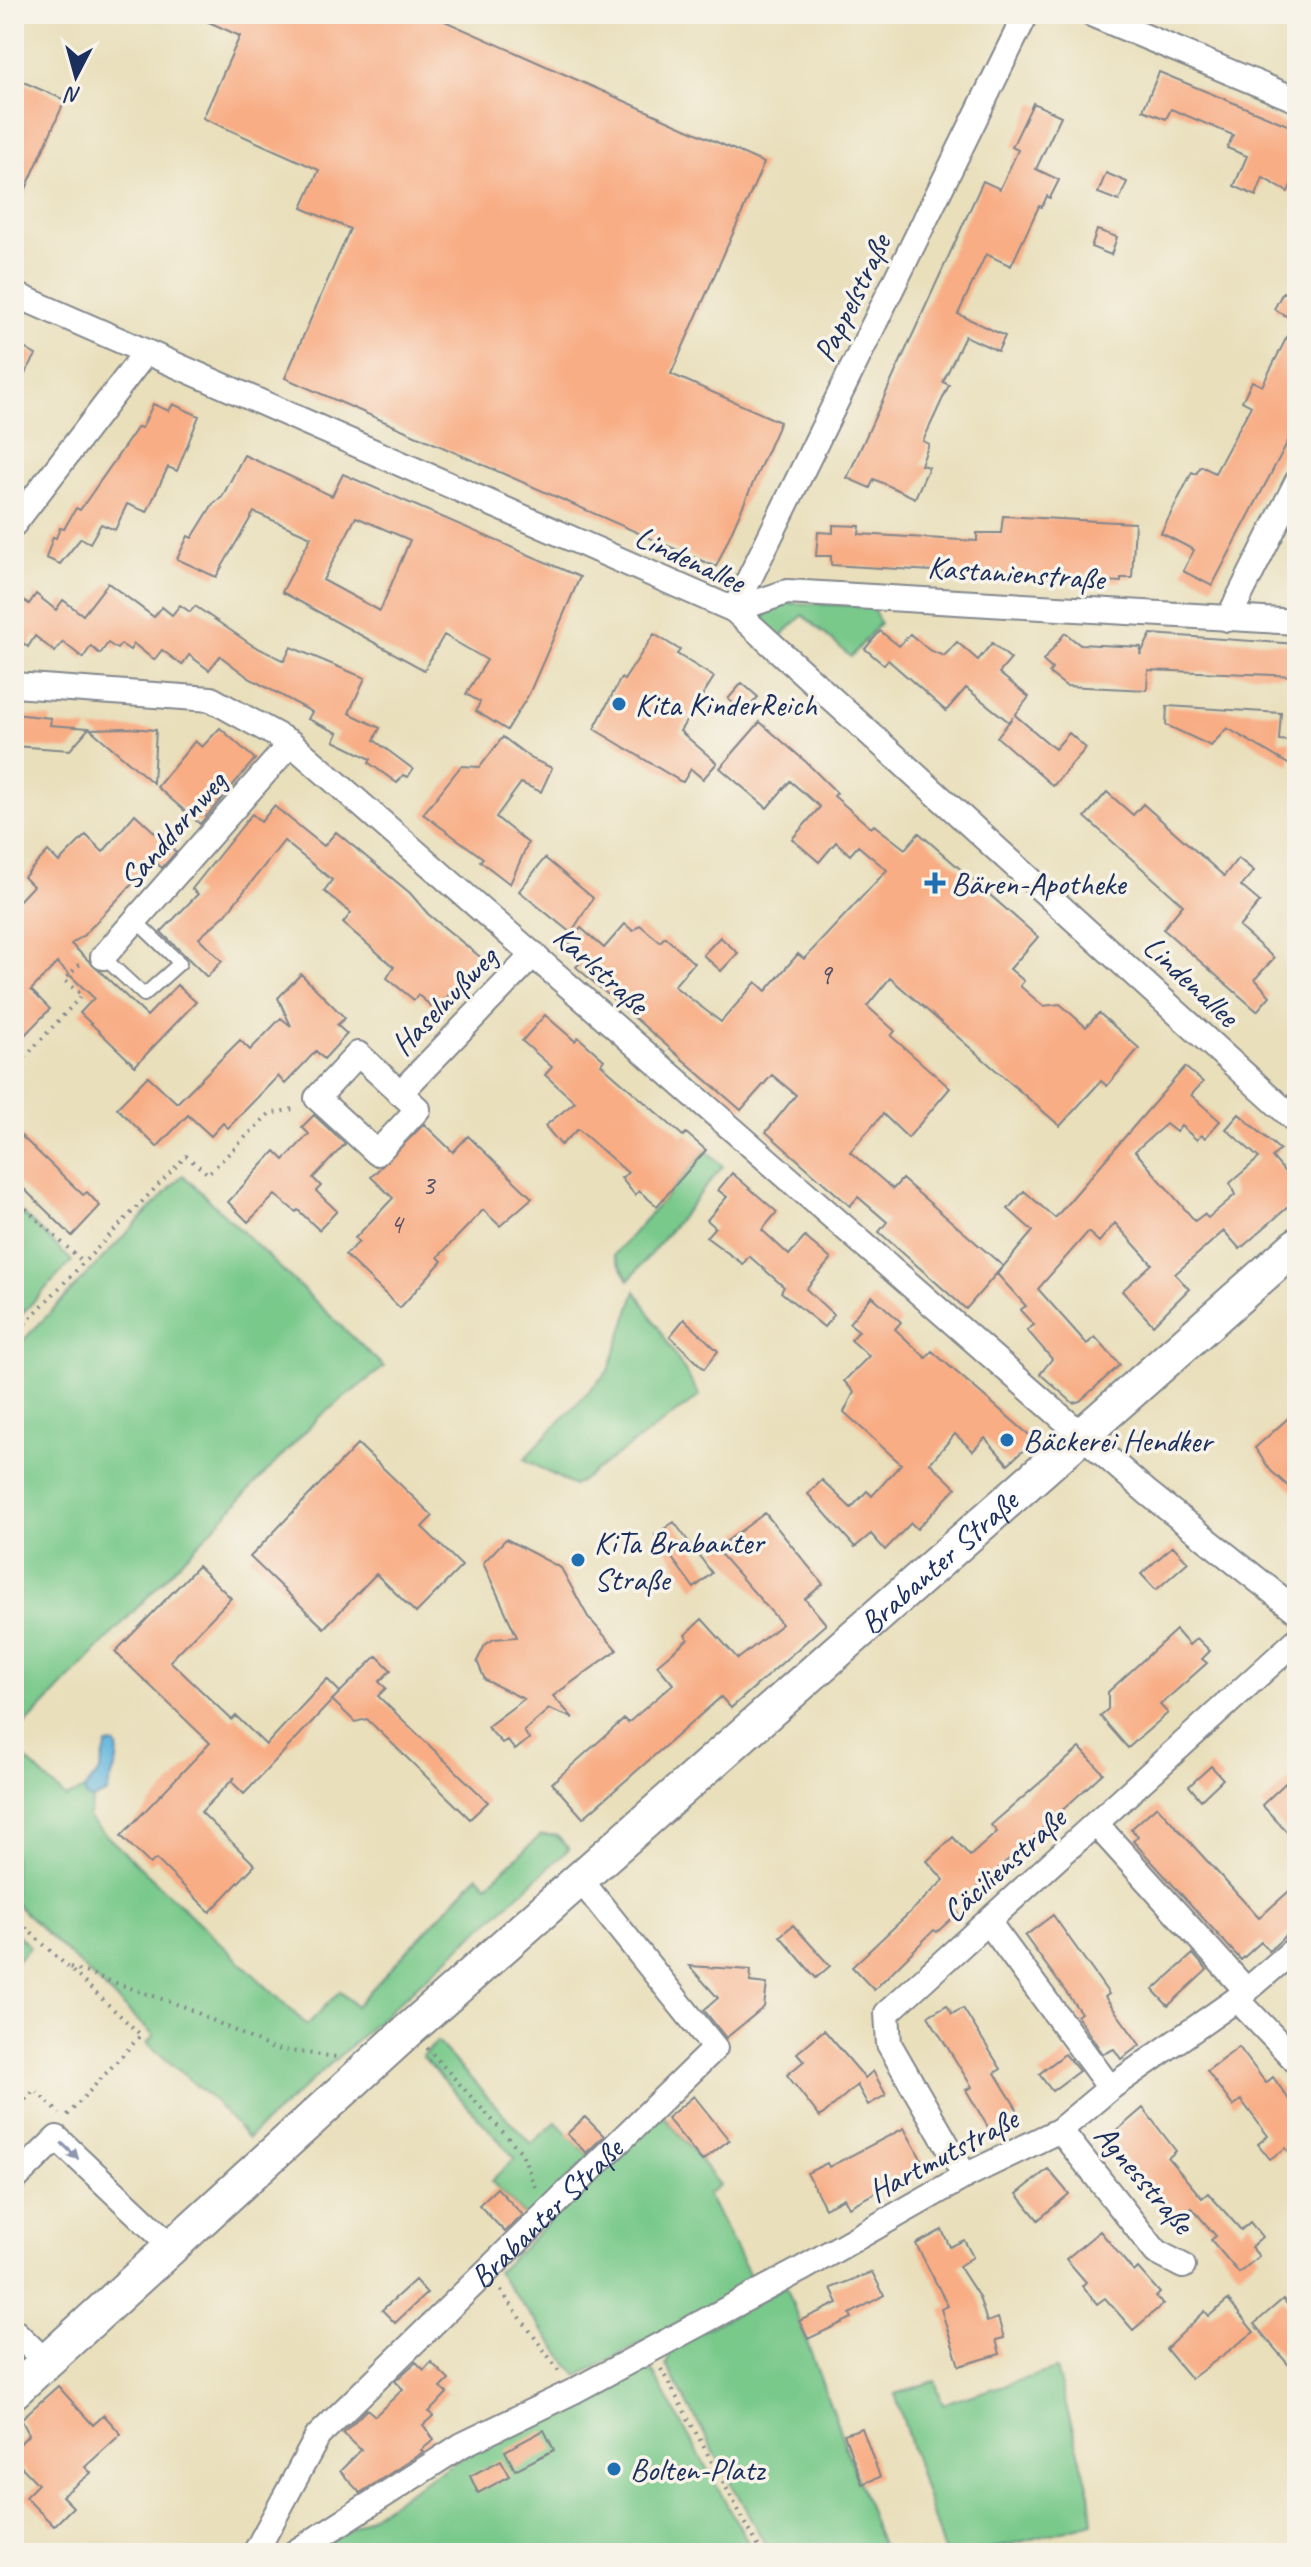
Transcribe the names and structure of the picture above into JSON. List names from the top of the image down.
{
  "streets": {
    "main road": ["Brabanter Straße"],
    "street": [
      "Pappelstraße",
      "Lindenallee",
      "Kastanienstraße",
      "Sanddornweg",
      "Karlstraße",
      "Haselnußweg",
      "Cäcilienstraße",
      "Hartmutstraße",
      "Agnesstraße"
    ]
  },
  "crossings": [
    ["Pappelstraße", "Lindenallee"],
    ["Pappelstraße", "Kastanienstraße"],
    ["Lindenallee", "Kastanienstraße"],
    ["Sanddornweg", "Karlstraße"],
    ["Karlstraße", "Haselnußweg"],
    ["Karlstraße", "Brabanter Straße"],
    ["Cäcilienstraße", "Hartmutstraße"],
    ["Hartmutstraße", "Agnesstraße"]
  ],
  "places": {
    "other": [
      "Kita KinderReich",
      "Bäckerei Hendker",
      "KiTa Brabanter Straße",
      "Bolten-Platz"
    ],
    "health": ["Bären-Apotheke"]
  },
  "house_numbers": ["9", "3", "4"],
  "north": "bottom"
}
